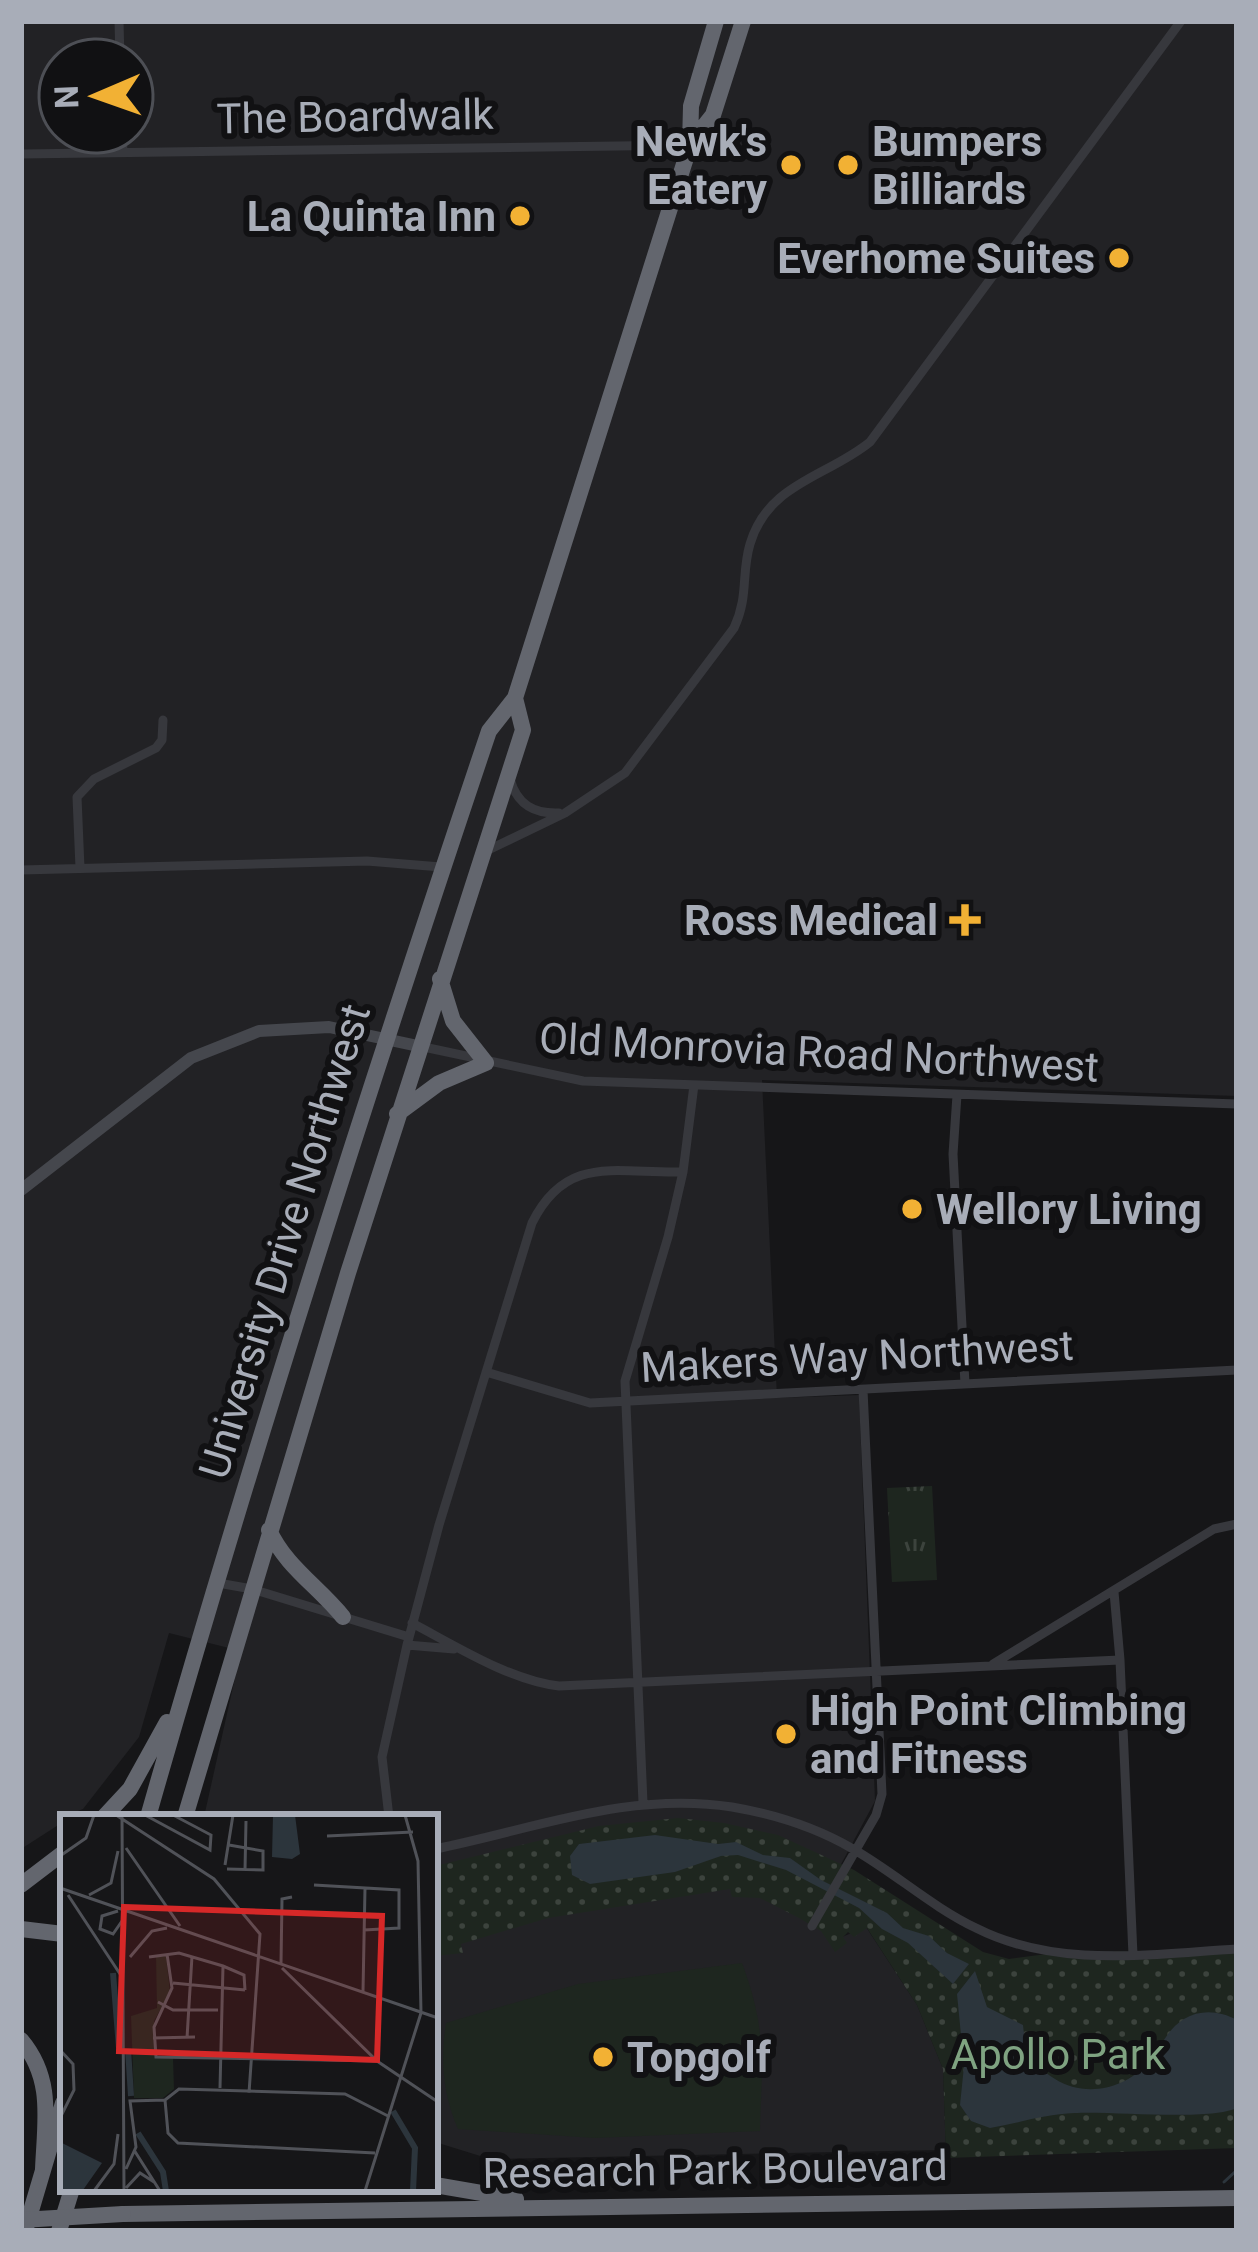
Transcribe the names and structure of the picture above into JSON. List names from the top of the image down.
{
  "streets": {
    "highway": ["University Drive Northwest", "Research Park Boulevard"],
    "street": ["The Boardwalk", "Old Monrovia Road Northwest", "Makers Way Northwest"]
  },
  "crossings": [
    ["The Boardwalk", "University Drive Northwest"],
    ["Old Monrovia Road Northwest", "University Drive Northwest"]
  ],
  "parks": ["Apollo Park"],
  "places": {
    "other": [
      "Newk's Eatery",
      "Bumpers Billiards",
      "La Quinta Inn",
      "Everhome Suites",
      "Wellory Living",
      "High Point Climbing and Fitness",
      "Topgolf"
    ],
    "health": ["Ross Medical"]
  },
  "north": "left"
}
